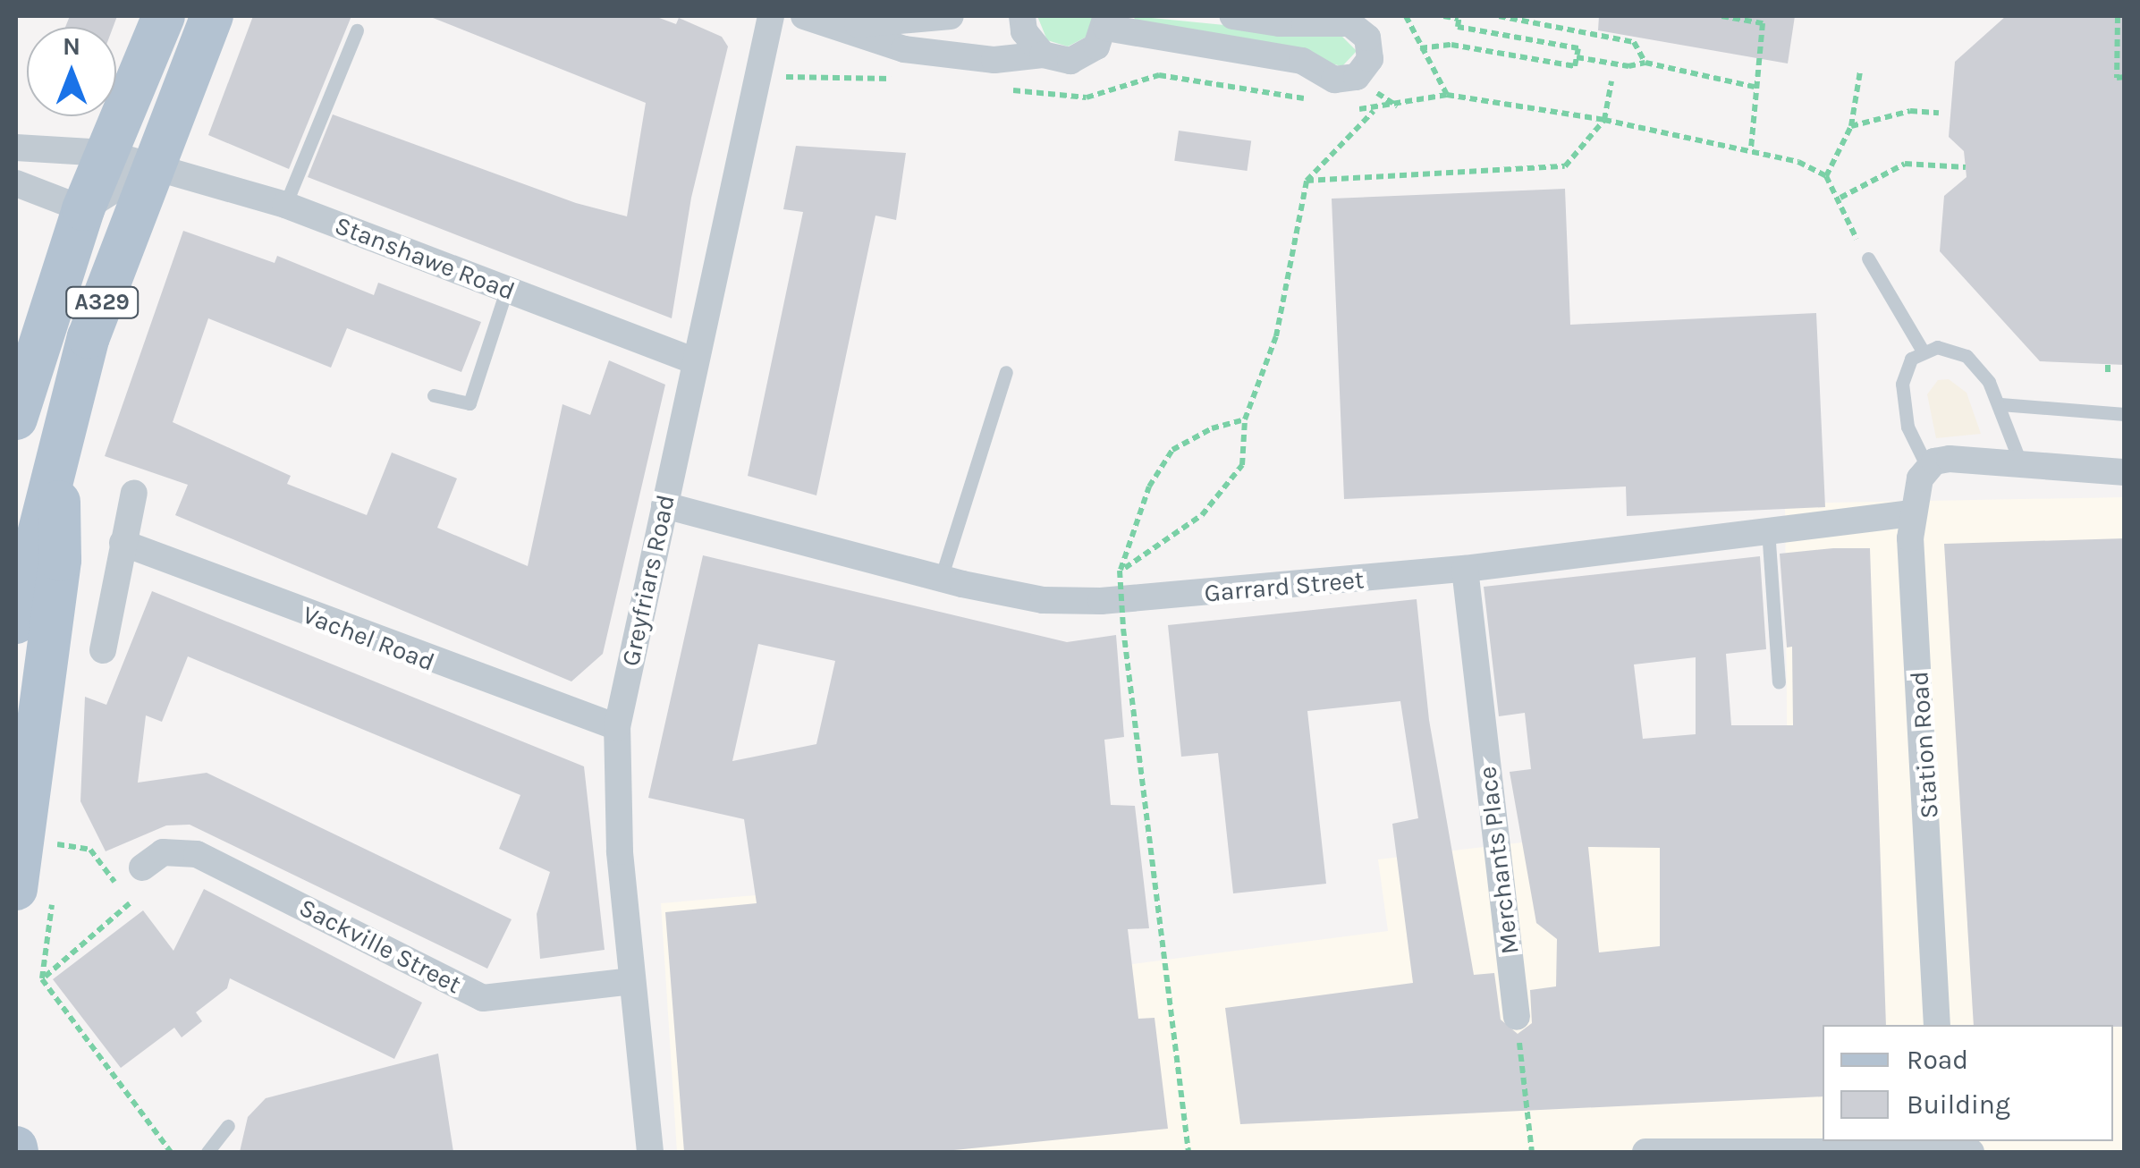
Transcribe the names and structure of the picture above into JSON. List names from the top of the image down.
{
  "streets": {
    "main road": ["A329"],
    "street": [
      "Stanshawe Road",
      "Greyfriars Road",
      "Garrard Street",
      "Vachel Road",
      "Station Road",
      "Merchants Place",
      "Sackville Street"
    ]
  },
  "crossings": [
    ["Stanshawe Road", "A329"],
    ["Stanshawe Road", "Greyfriars Road"],
    ["Greyfriars Road", "Garrard Street"],
    ["Greyfriars Road", "Vachel Road"],
    ["Greyfriars Road", "Sackville Street"],
    ["Garrard Street", "Station Road"],
    ["Garrard Street", "Merchants Place"]
  ],
  "legend": ["Road", "Building"],
  "north": "top"
}
